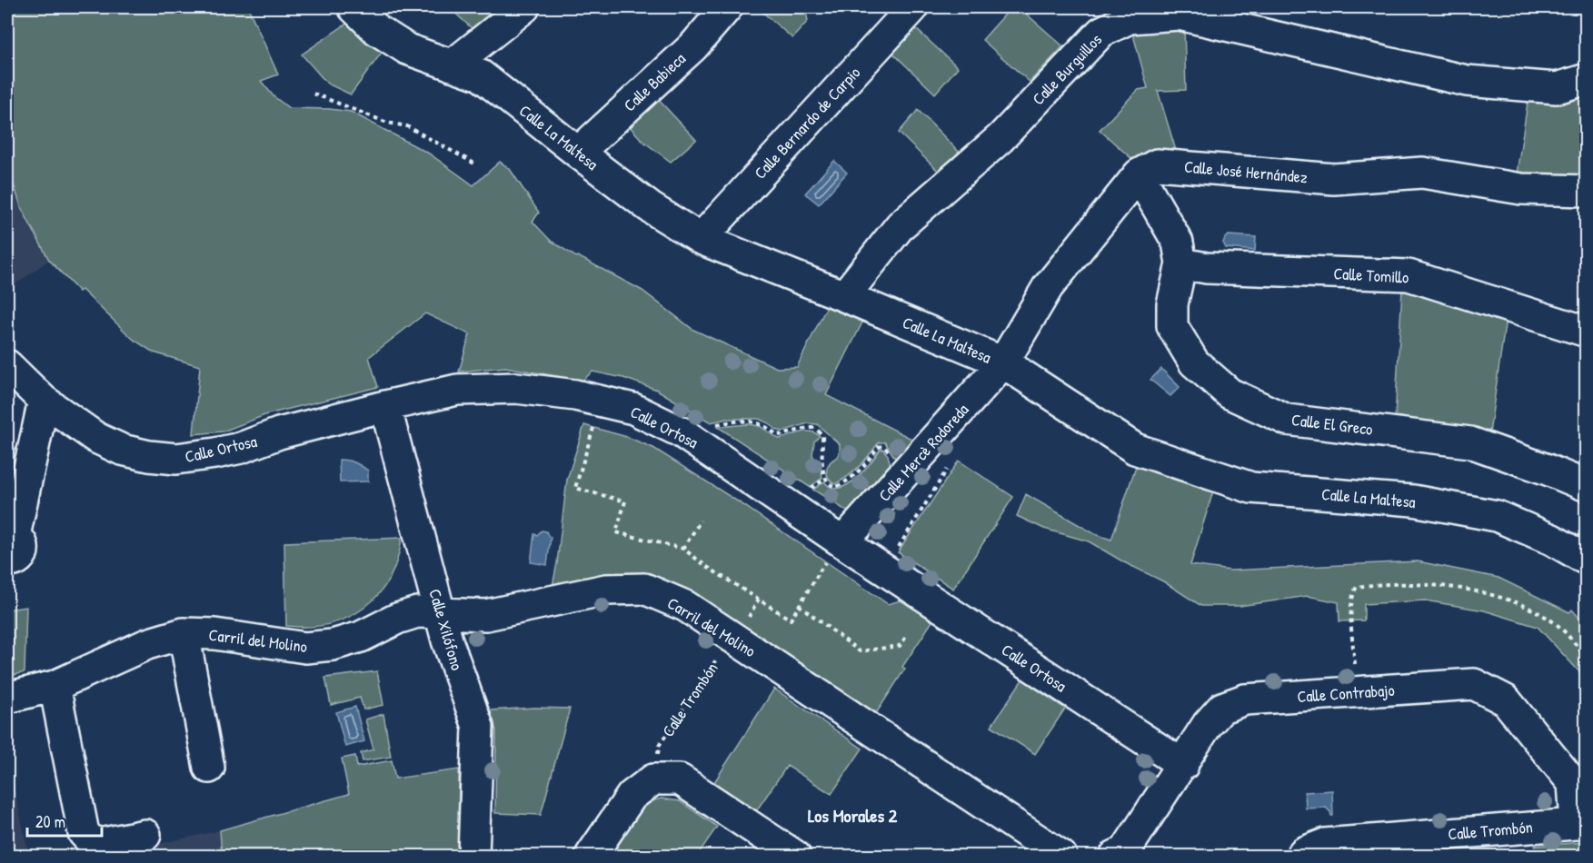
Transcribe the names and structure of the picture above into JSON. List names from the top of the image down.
{
  "streets": {
    "street": [
      "Calle Burguillos",
      "Calle Babieca",
      "Calle Bernardo de Carpio",
      "Calle La Maltesa",
      "Calle José Hernández",
      "Calle Tomillo",
      "Calle El Greco",
      "Calle Ortosa",
      "Calle Mercè Rodoreda",
      "Carril del Molino",
      "Calle Xilófono",
      "Calle Contrabajo",
      "Calle Trombón"
    ]
  },
  "crossings": [
    ["Calle Burguillos", "Calle La Maltesa"],
    ["Calle Babieca", "Calle La Maltesa"],
    ["Calle Bernardo de Carpio", "Calle La Maltesa"],
    ["Calle La Maltesa", "Calle Mercè Rodoreda"],
    ["Calle José Hernández", "Calle El Greco"],
    ["Calle Tomillo", "Calle El Greco"],
    ["Calle Ortosa", "Calle Mercè Rodoreda"],
    ["Calle Ortosa", "Calle Xilófono"],
    ["Calle Ortosa", "Calle Contrabajo"],
    ["Carril del Molino", "Calle Xilófono"],
    ["Calle Contrabajo", "Calle Trombón"]
  ],
  "districts": ["Los Morales 2"],
  "scale_bar": "20 m"
}
